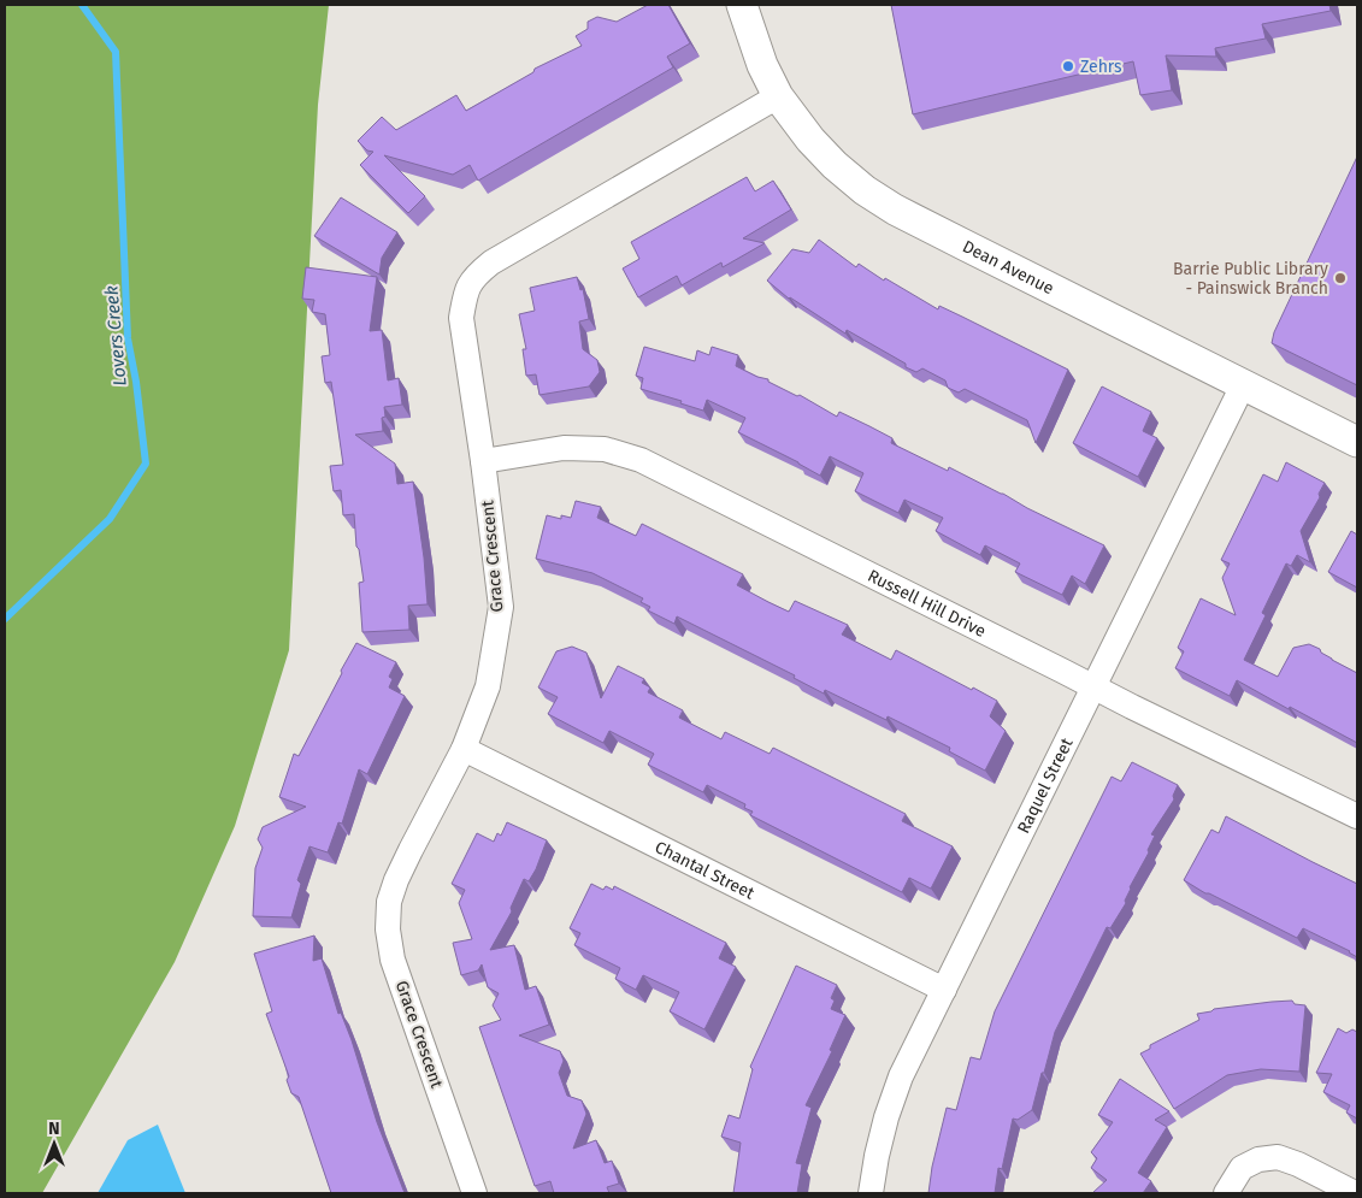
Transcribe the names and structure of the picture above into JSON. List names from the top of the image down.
{
  "streets": {
    "street": [
      "Dean Avenue",
      "Grace Crescent",
      "Russell Hill Drive",
      "Raquel Street",
      "Chantal Street"
    ]
  },
  "crossings": [
    ["Dean Avenue", "Grace Crescent"],
    ["Dean Avenue", "Raquel Street"],
    ["Grace Crescent", "Russell Hill Drive"],
    ["Grace Crescent", "Chantal Street"],
    ["Russell Hill Drive", "Raquel Street"],
    ["Raquel Street", "Chantal Street"]
  ],
  "water": ["Lovers Creek"],
  "places": ["Zehrs", "Barrie Public Library - Painswick Branch"],
  "north": "top"
}
